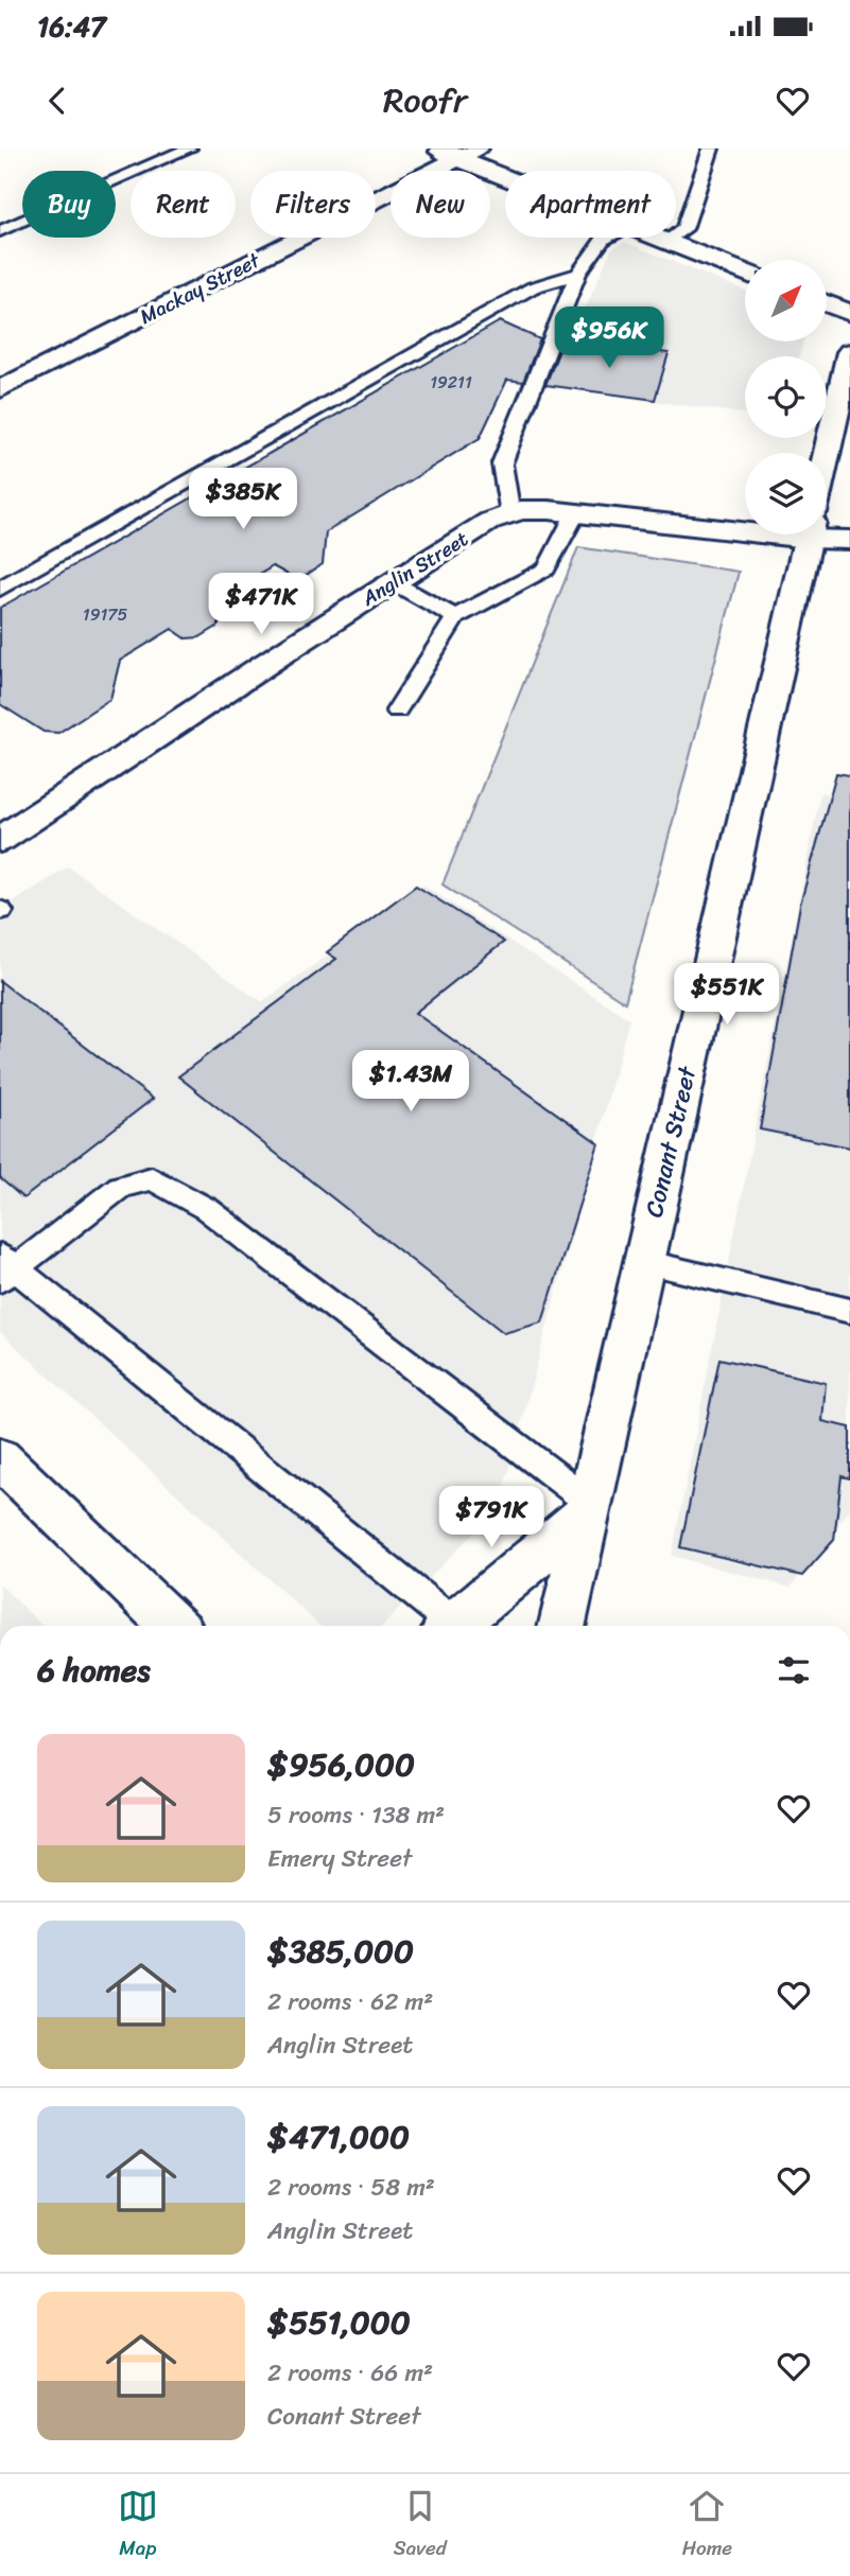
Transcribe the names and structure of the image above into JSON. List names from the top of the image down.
{
  "streets": {
    "street": ["Mackay Street", "Anglin Street", "Conant Street"]
  },
  "house_numbers": ["19211", "19175"],
  "north": "top right",
  "page": {
    "status": "16:47",
    "header": "Roofr",
    "chip": [
      "Buy",
      "Rent",
      "Filters",
      "New",
      "Apartment"
    ],
    "price": [
      "$956K",
      "$385K",
      "$471K",
      "$551K",
      "$1.43M",
      "$791K"
    ],
    "heading": "6 homes",
    "list": [
      {
        "name": "$956,000",
        "note": "5 rooms · 138 m² · Emery Street"
      },
      {
        "name": "$385,000",
        "note": "2 rooms · 62 m² · Anglin Street"
      },
      {
        "name": "$471,000",
        "note": "2 rooms · 58 m² · Anglin Street"
      },
      {
        "name": "$551,000",
        "note": "2 rooms · 66 m² · Conant Street"
      }
    ],
    "tabs": ["Map", "Saved", "Home"]
  }
}
